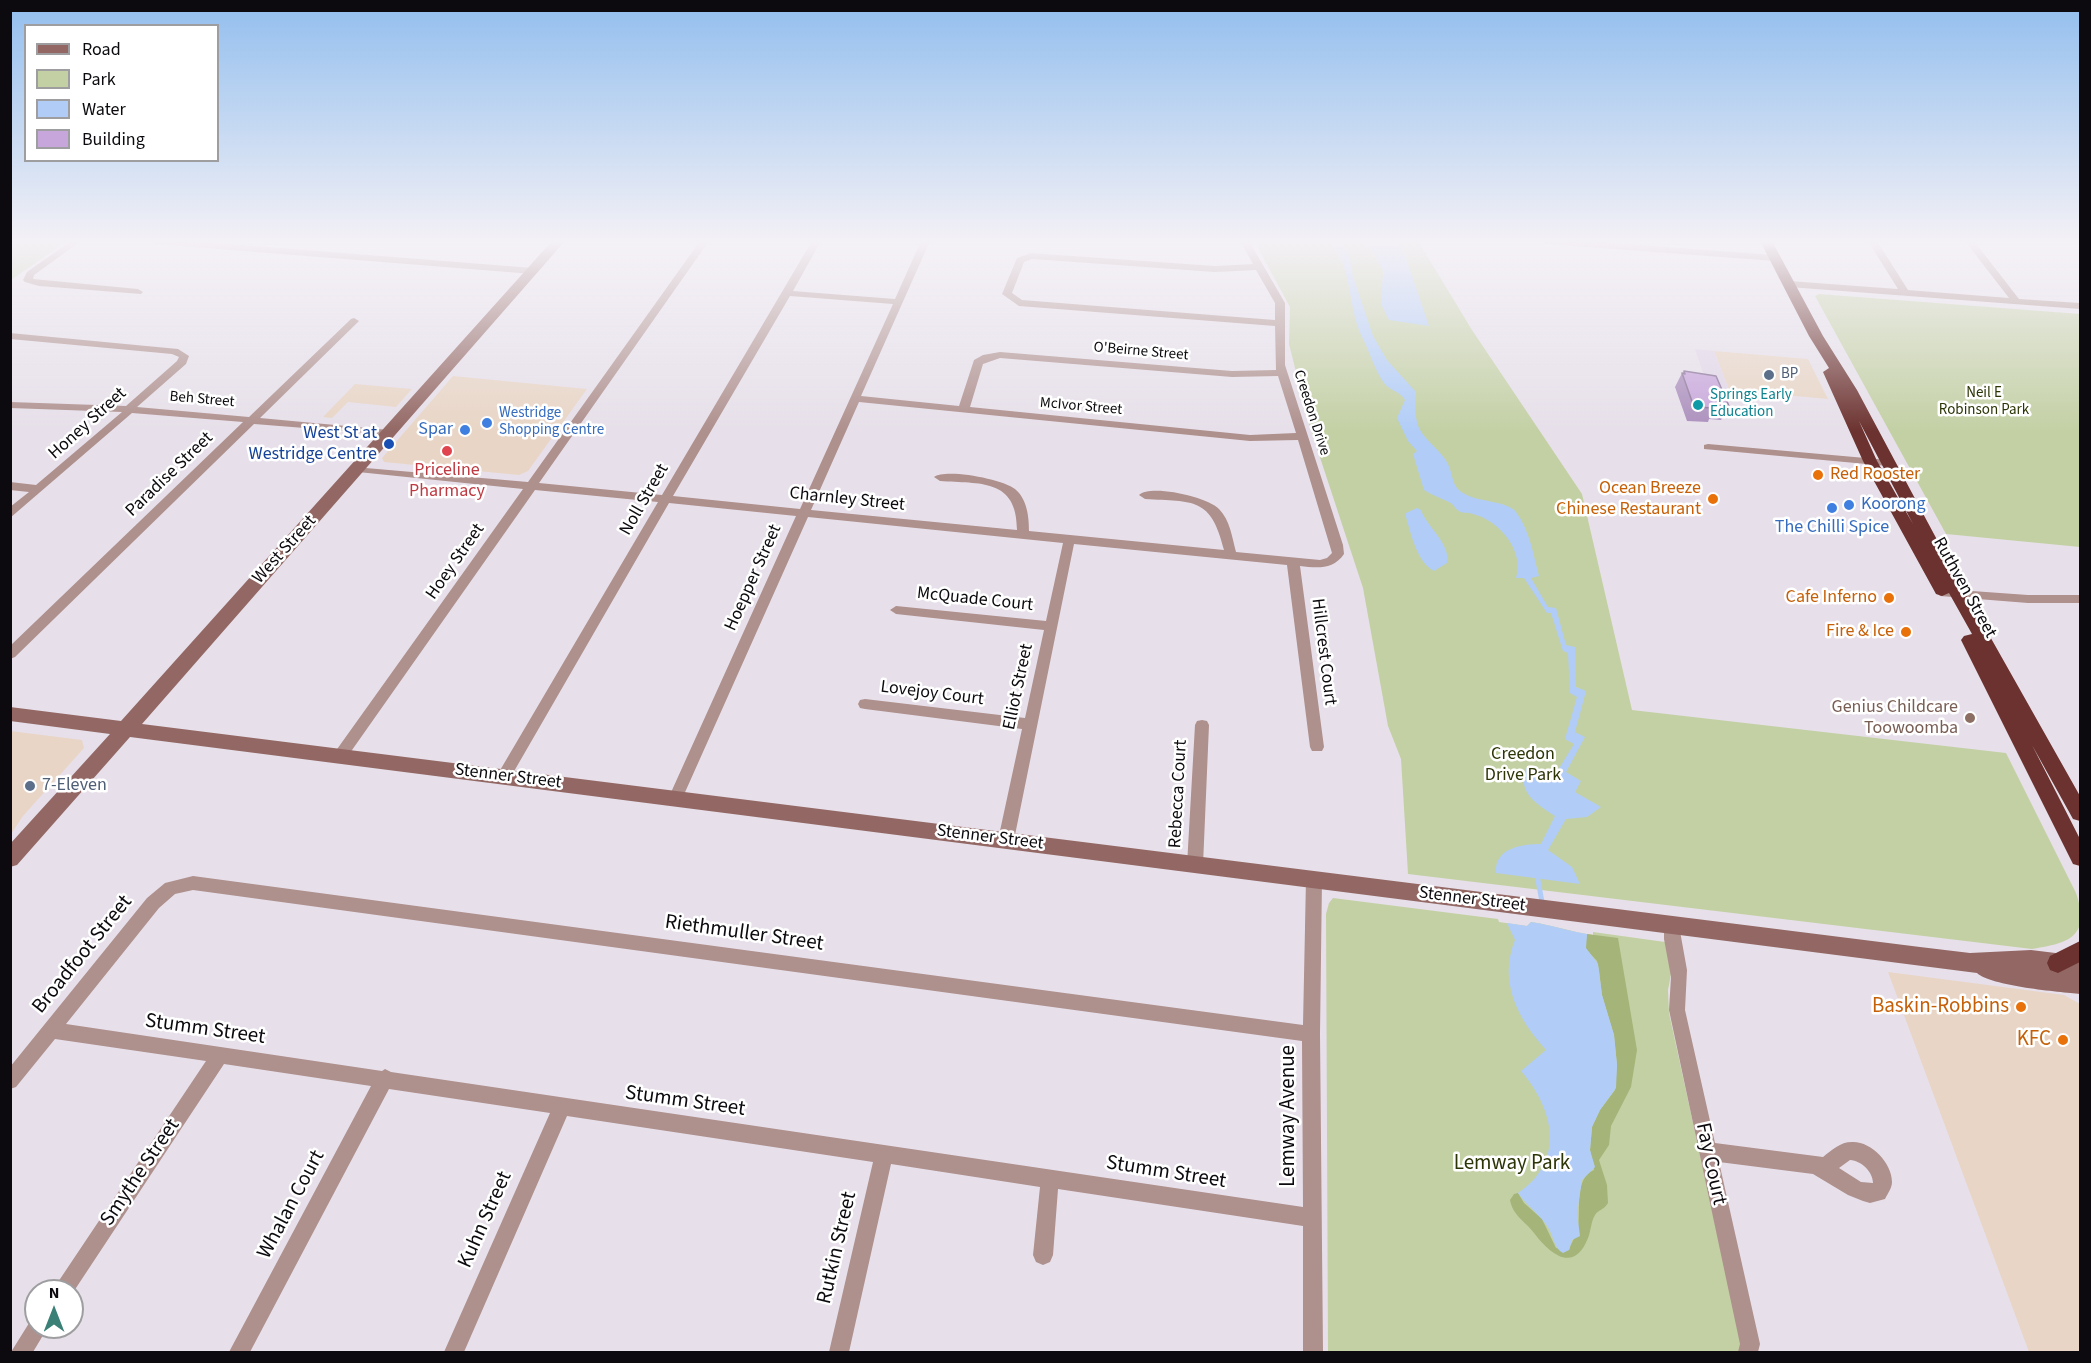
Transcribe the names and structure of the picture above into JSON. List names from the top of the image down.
{
  "streets": {
    "highway": ["Ruthven Street"],
    "main road": ["West Street", "Stenner Street"],
    "street": [
      "O'Beirne Street",
      "Beh Street",
      "McIvor Street",
      "Creedon Drive",
      "Honey Street",
      "Paradise Street",
      "Noll Street",
      "Charnley Street",
      "Hoey Street",
      "Hoepper Street",
      "McQuade Court",
      "Hillcrest Court",
      "Elliot Street",
      "Lovejoy Court",
      "Rebecca Court",
      "Riethmuller Street",
      "Broadfoot Street",
      "Stumm Street",
      "Lemway Avenue",
      "Fay Court",
      "Smythe Street",
      "Whalan Court",
      "Kuhn Street",
      "Rutkin Street"
    ]
  },
  "crossings": [
    ["O'Beirne Street", "McIvor Street"],
    ["O'Beirne Street", "Creedon Drive"],
    ["Beh Street", "Honey Street"],
    ["Beh Street", "Paradise Street"],
    ["Beh Street", "West Street"],
    ["McIvor Street", "Creedon Drive"],
    ["McIvor Street", "Hoepper Street"],
    ["Creedon Drive", "Charnley Street"],
    ["Noll Street", "Charnley Street"],
    ["Noll Street", "Stenner Street"],
    ["Charnley Street", "West Street"],
    ["Charnley Street", "Hoey Street"],
    ["Charnley Street", "Hoepper Street"],
    ["Charnley Street", "Hillcrest Court"],
    ["Charnley Street", "Elliot Street"],
    ["West Street", "Stenner Street"],
    ["Hoey Street", "Stenner Street"],
    ["Hoepper Street", "Stenner Street"],
    ["McQuade Court", "Elliot Street"],
    ["Elliot Street", "Lovejoy Court"],
    ["Elliot Street", "Stenner Street"],
    ["Stenner Street", "Rebecca Court"],
    ["Stenner Street", "Lemway Avenue"],
    ["Stenner Street", "Fay Court"],
    ["Riethmuller Street", "Broadfoot Street"],
    ["Riethmuller Street", "Lemway Avenue"],
    ["Broadfoot Street", "Stumm Street"],
    ["Stumm Street", "Lemway Avenue"],
    ["Stumm Street", "Smythe Street"],
    ["Stumm Street", "Whalan Court"],
    ["Stumm Street", "Kuhn Street"],
    ["Stumm Street", "Rutkin Street"]
  ],
  "parks": ["Neil E Robinson Park", "Creedon Drive Park", "Lemway Park"],
  "places": [
    "BP",
    "Springs Early Education",
    "Westridge Shopping Centre",
    "Spar",
    "West St at Westridge Centre",
    "Priceline Pharmacy",
    "Red Rooster",
    "Ocean Breeze Chinese Restaurant",
    "Koorong",
    "The Chilli Spice",
    "Cafe Inferno",
    "Fire & Ice",
    "Genius Childcare Toowoomba",
    "7-Eleven",
    "Baskin-Robbins",
    "KFC"
  ],
  "legend": [
    "Road",
    "Park",
    "Water",
    "Building"
  ],
  "north": "top"
}
